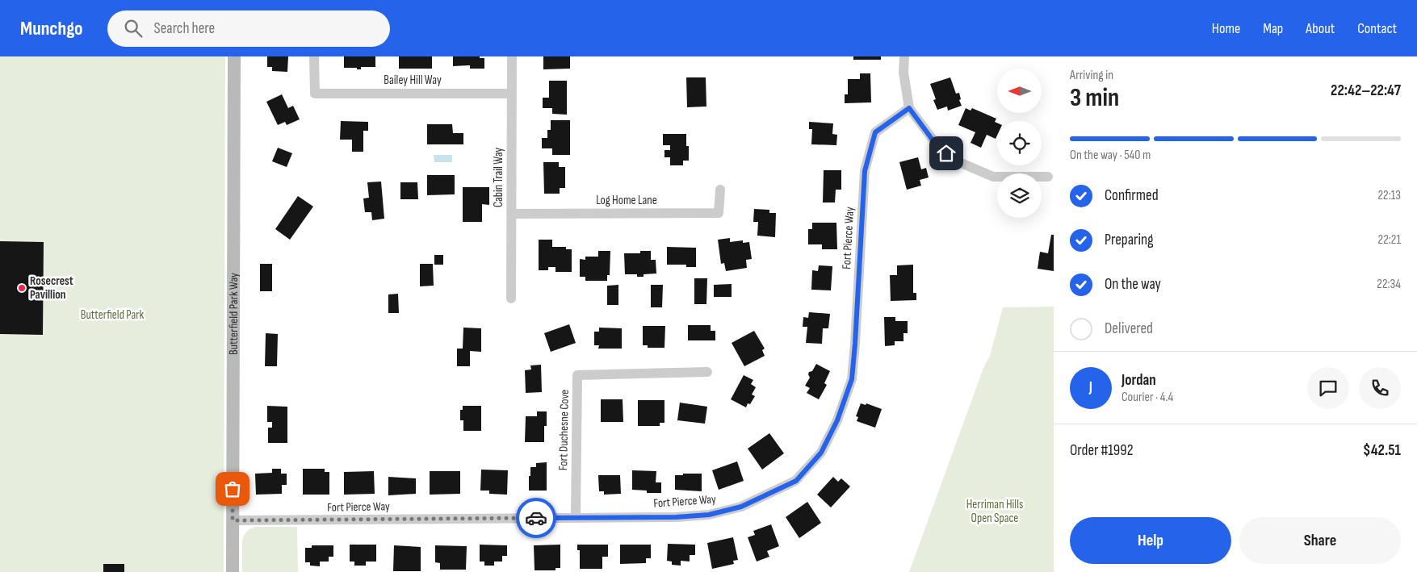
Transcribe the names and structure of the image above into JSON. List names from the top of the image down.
{
  "streets": {
    "street": [
      "Bailey Hill Way",
      "Cabin Trail Way",
      "Log Home Lane",
      "Fort Pierce Way",
      "Butterfield Park Way",
      "Fort Duchesne Cove"
    ]
  },
  "crossings": [
    ["Bailey Hill Way", "Cabin Trail Way"],
    ["Cabin Trail Way", "Log Home Lane"],
    ["Fort Pierce Way", "Butterfield Park Way"],
    ["Fort Pierce Way", "Fort Duchesne Cove"]
  ],
  "parks": ["Butterfield Park", "Herriman Hills Open Space"],
  "places": ["Rosecrest Pavillion"],
  "north": "left",
  "page": {
    "header": "Munchgo",
    "search": "Search here",
    "nav": [
      "Home",
      "Map",
      "About",
      "Contact"
    ],
    "heading": ["3 min", "Arriving in", "22:42–22:47"],
    "panel": [
      "Jordan",
      "Courier · 4.4",
      "Order #1992",
      "$42.51"
    ],
    "bar": "On the way · 540 m",
    "list": [
      ["Confirmed", "22:13"],
      ["Preparing", "22:21"],
      ["On the way", "22:34"],
      "Delivered"
    ],
    "round": "J",
    "buttons": ["Help", "Share"]
  }
}
